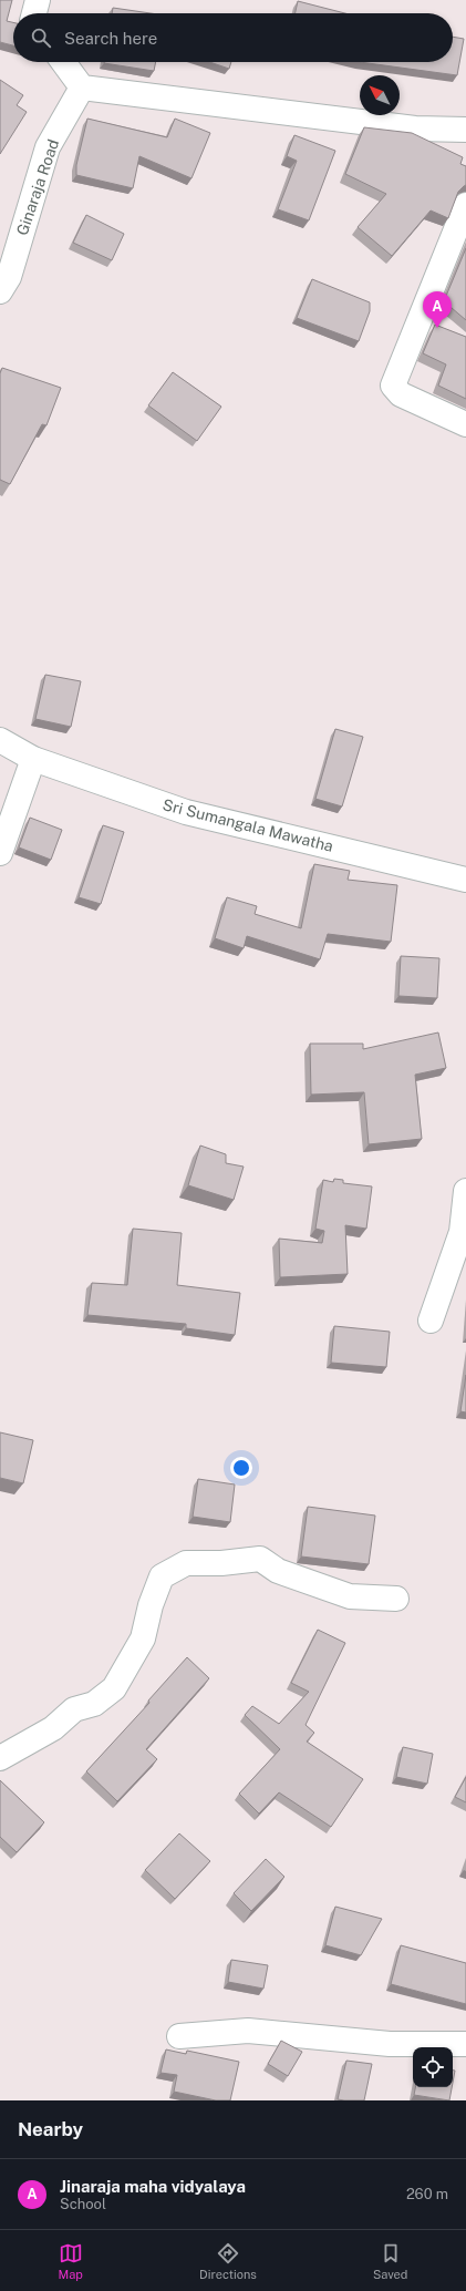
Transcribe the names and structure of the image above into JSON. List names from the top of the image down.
{
  "streets": {
    "street": ["Ginaraja Road", "Sri Sumangala Mawatha"]
  },
  "north": "top left",
  "page": {
    "search": "Search here",
    "pins": "A",
    "heading": "Nearby",
    "list": [
      {
        "mark": "A",
        "name": "Jinaraja maha vidyalaya",
        "note": "School",
        "value": "260 m"
      }
    ],
    "nav": ["Map", "Directions", "Saved"]
  }
}
